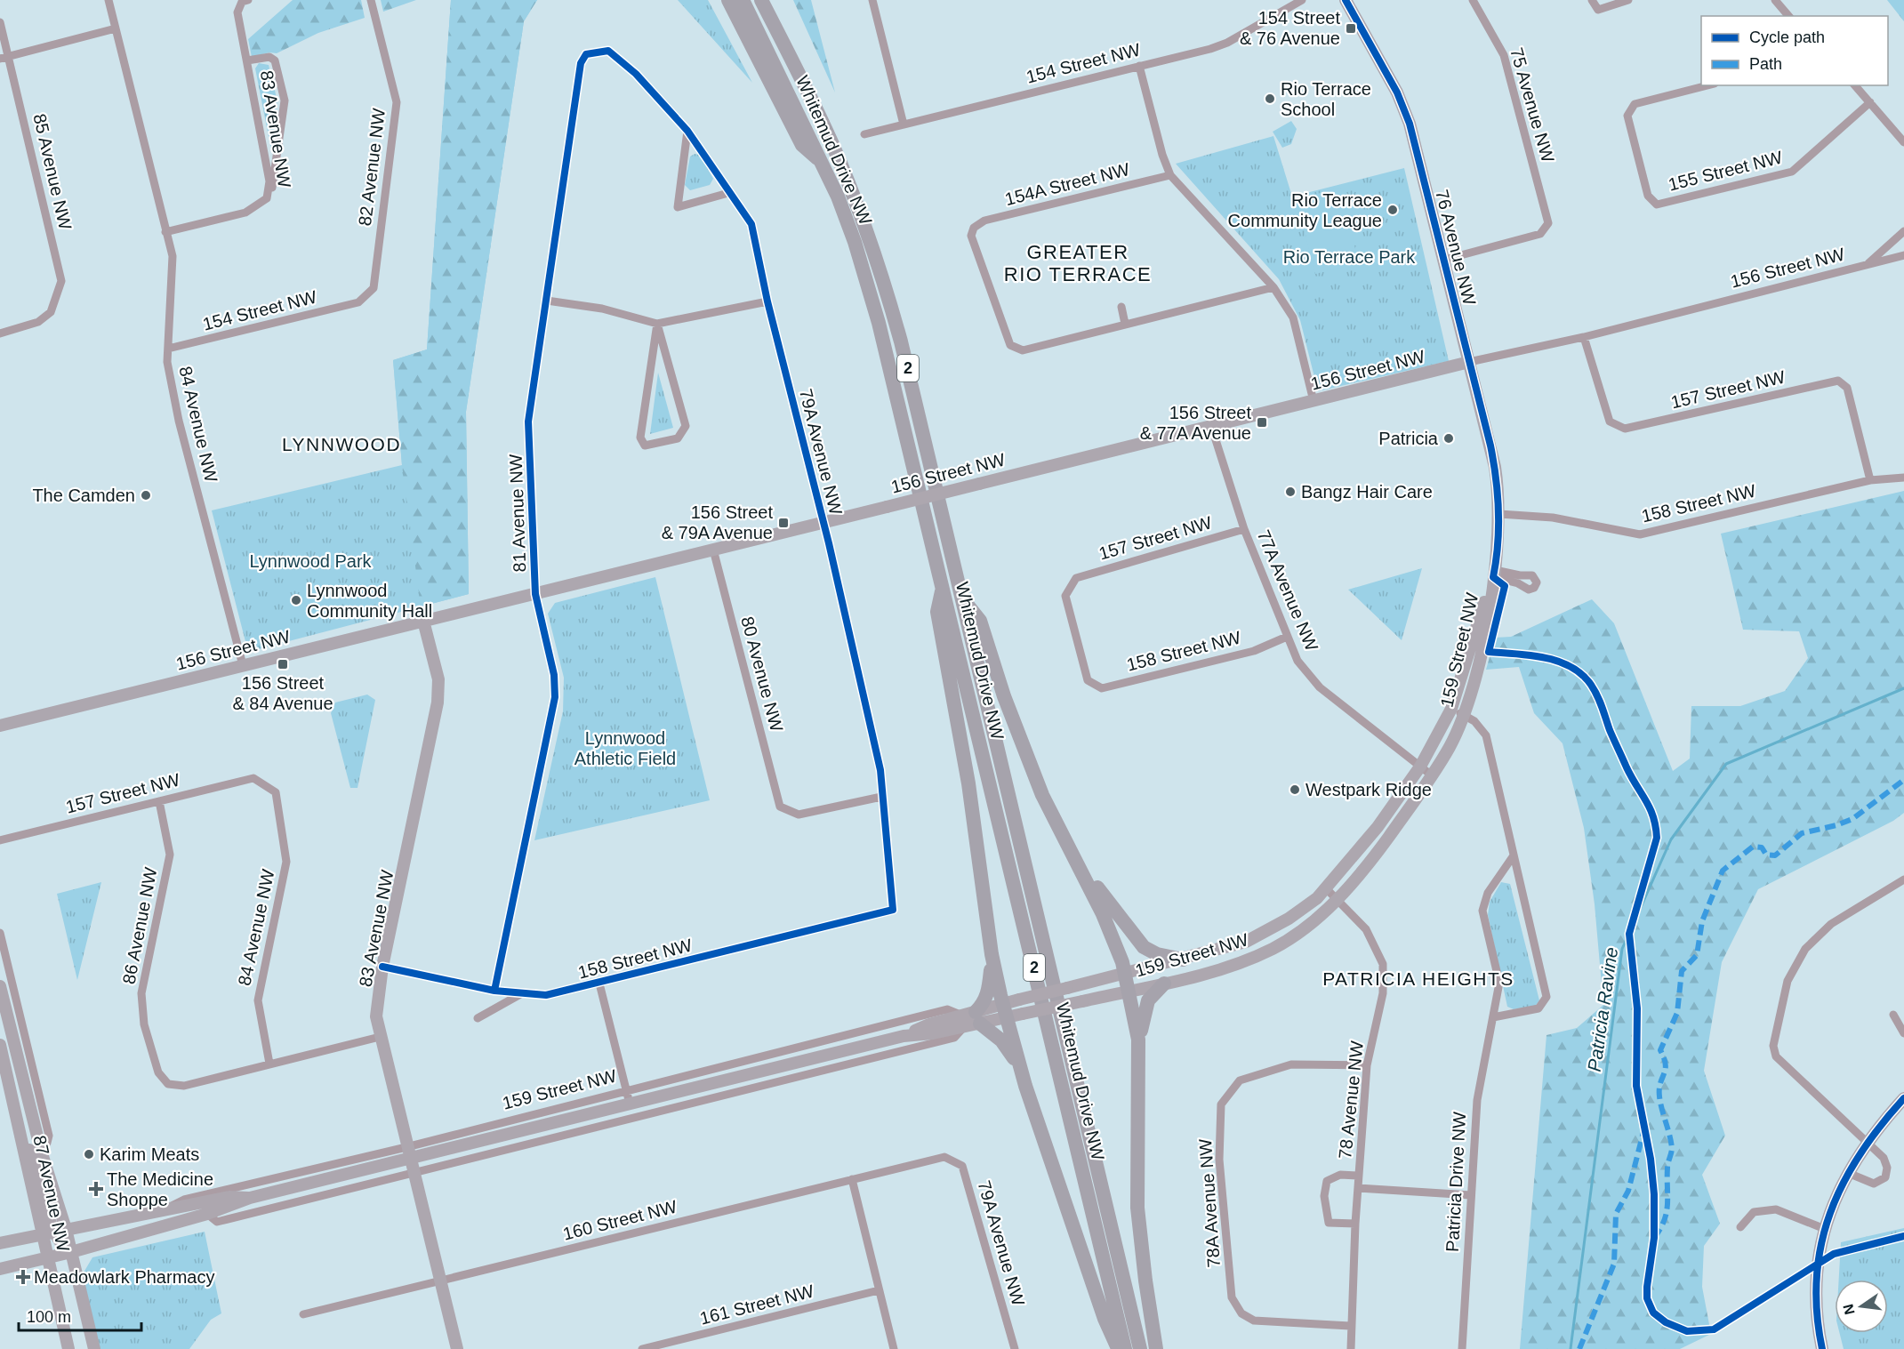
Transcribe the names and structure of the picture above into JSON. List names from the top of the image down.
{
  "streets": {
    "highway": ["Whitemud Drive NW", "2"],
    "street": [
      "154 Street NW",
      "75 Avenue NW",
      "83 Avenue NW",
      "82 Avenue NW",
      "155 Street NW",
      "85 Avenue NW",
      "154A Street NW",
      "76 Avenue NW",
      "156 Street NW",
      "157 Street NW",
      "84 Avenue NW",
      "79A Avenue NW",
      "158 Street NW",
      "81 Avenue NW",
      "77A Avenue NW",
      "159 Street NW",
      "80 Avenue NW",
      "86 Avenue NW",
      "78 Avenue NW",
      "Patricia Drive NW",
      "87 Avenue NW",
      "78A Avenue NW",
      "160 Street NW",
      "161 Street NW"
    ]
  },
  "crossings": [
    ["154 Street NW", "82 Avenue NW"],
    ["154 Street NW", "84 Avenue NW"],
    ["75 Avenue NW", "76 Avenue NW"],
    ["83 Avenue NW", "156 Street NW"],
    ["83 Avenue NW", "158 Street NW"],
    ["83 Avenue NW", "159 Street NW"],
    ["83 Avenue NW", "160 Street NW"],
    ["76 Avenue NW", "156 Street NW"],
    ["76 Avenue NW", "158 Street NW"],
    ["76 Avenue NW", "159 Street NW"],
    ["156 Street NW", "157 Street NW"],
    ["156 Street NW", "84 Avenue NW"],
    ["156 Street NW", "79A Avenue NW"],
    ["156 Street NW", "81 Avenue NW"],
    ["156 Street NW", "77A Avenue NW"],
    ["156 Street NW", "80 Avenue NW"],
    ["157 Street NW", "84 Avenue NW"],
    ["157 Street NW", "158 Street NW"],
    ["157 Street NW", "77A Avenue NW"],
    ["157 Street NW", "86 Avenue NW"],
    ["84 Avenue NW", "86 Avenue NW"],
    ["79A Avenue NW", "158 Street NW"],
    ["79A Avenue NW", "81 Avenue NW"],
    ["79A Avenue NW", "80 Avenue NW"],
    ["79A Avenue NW", "160 Street NW"],
    ["158 Street NW", "81 Avenue NW"],
    ["158 Street NW", "77A Avenue NW"],
    ["158 Street NW", "159 Street NW"],
    ["77A Avenue NW", "159 Street NW"],
    ["159 Street NW", "78 Avenue NW"],
    ["159 Street NW", "87 Avenue NW"],
    ["78 Avenue NW", "78A Avenue NW"]
  ],
  "districts": ["GREATER RIO TERRACE", "LYNNWOOD", "PATRICIA HEIGHTS"],
  "water": ["Patricia Ravine"],
  "parks": ["Rio Terrace Park", "Lynnwood Park", "Lynnwood Athletic Field"],
  "places": {
    "transit": [
      "154 Street & 76 Avenue",
      "156 Street & 77A Avenue",
      "156 Street & 79A Avenue",
      "156 Street & 84 Avenue"
    ],
    "other": [
      "Rio Terrace School",
      "Rio Terrace Community League",
      "Patricia",
      "Bangz Hair Care",
      "The Camden",
      "Lynnwood Community Hall",
      "Westpark Ridge",
      "Karim Meats"
    ],
    "health": ["The Medicine Shoppe", "Meadowlark Pharmacy"]
  },
  "legend": ["Cycle path", "Path"],
  "scale_bar": "100 m",
  "north": "left"
}
